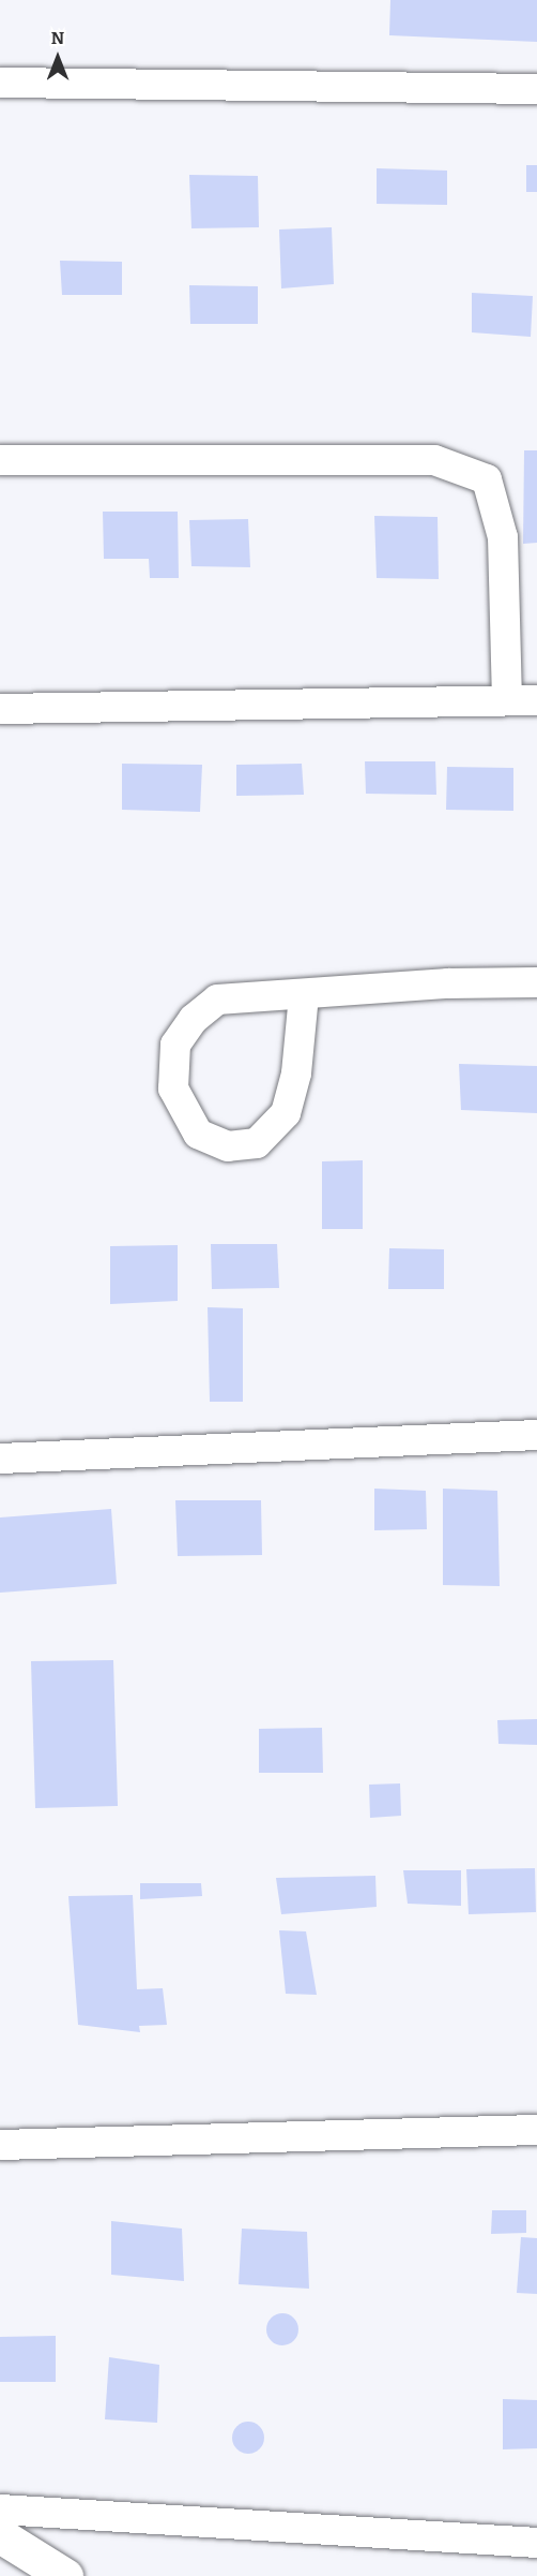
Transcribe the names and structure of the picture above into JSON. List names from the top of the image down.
{
  "north": "top"
}
